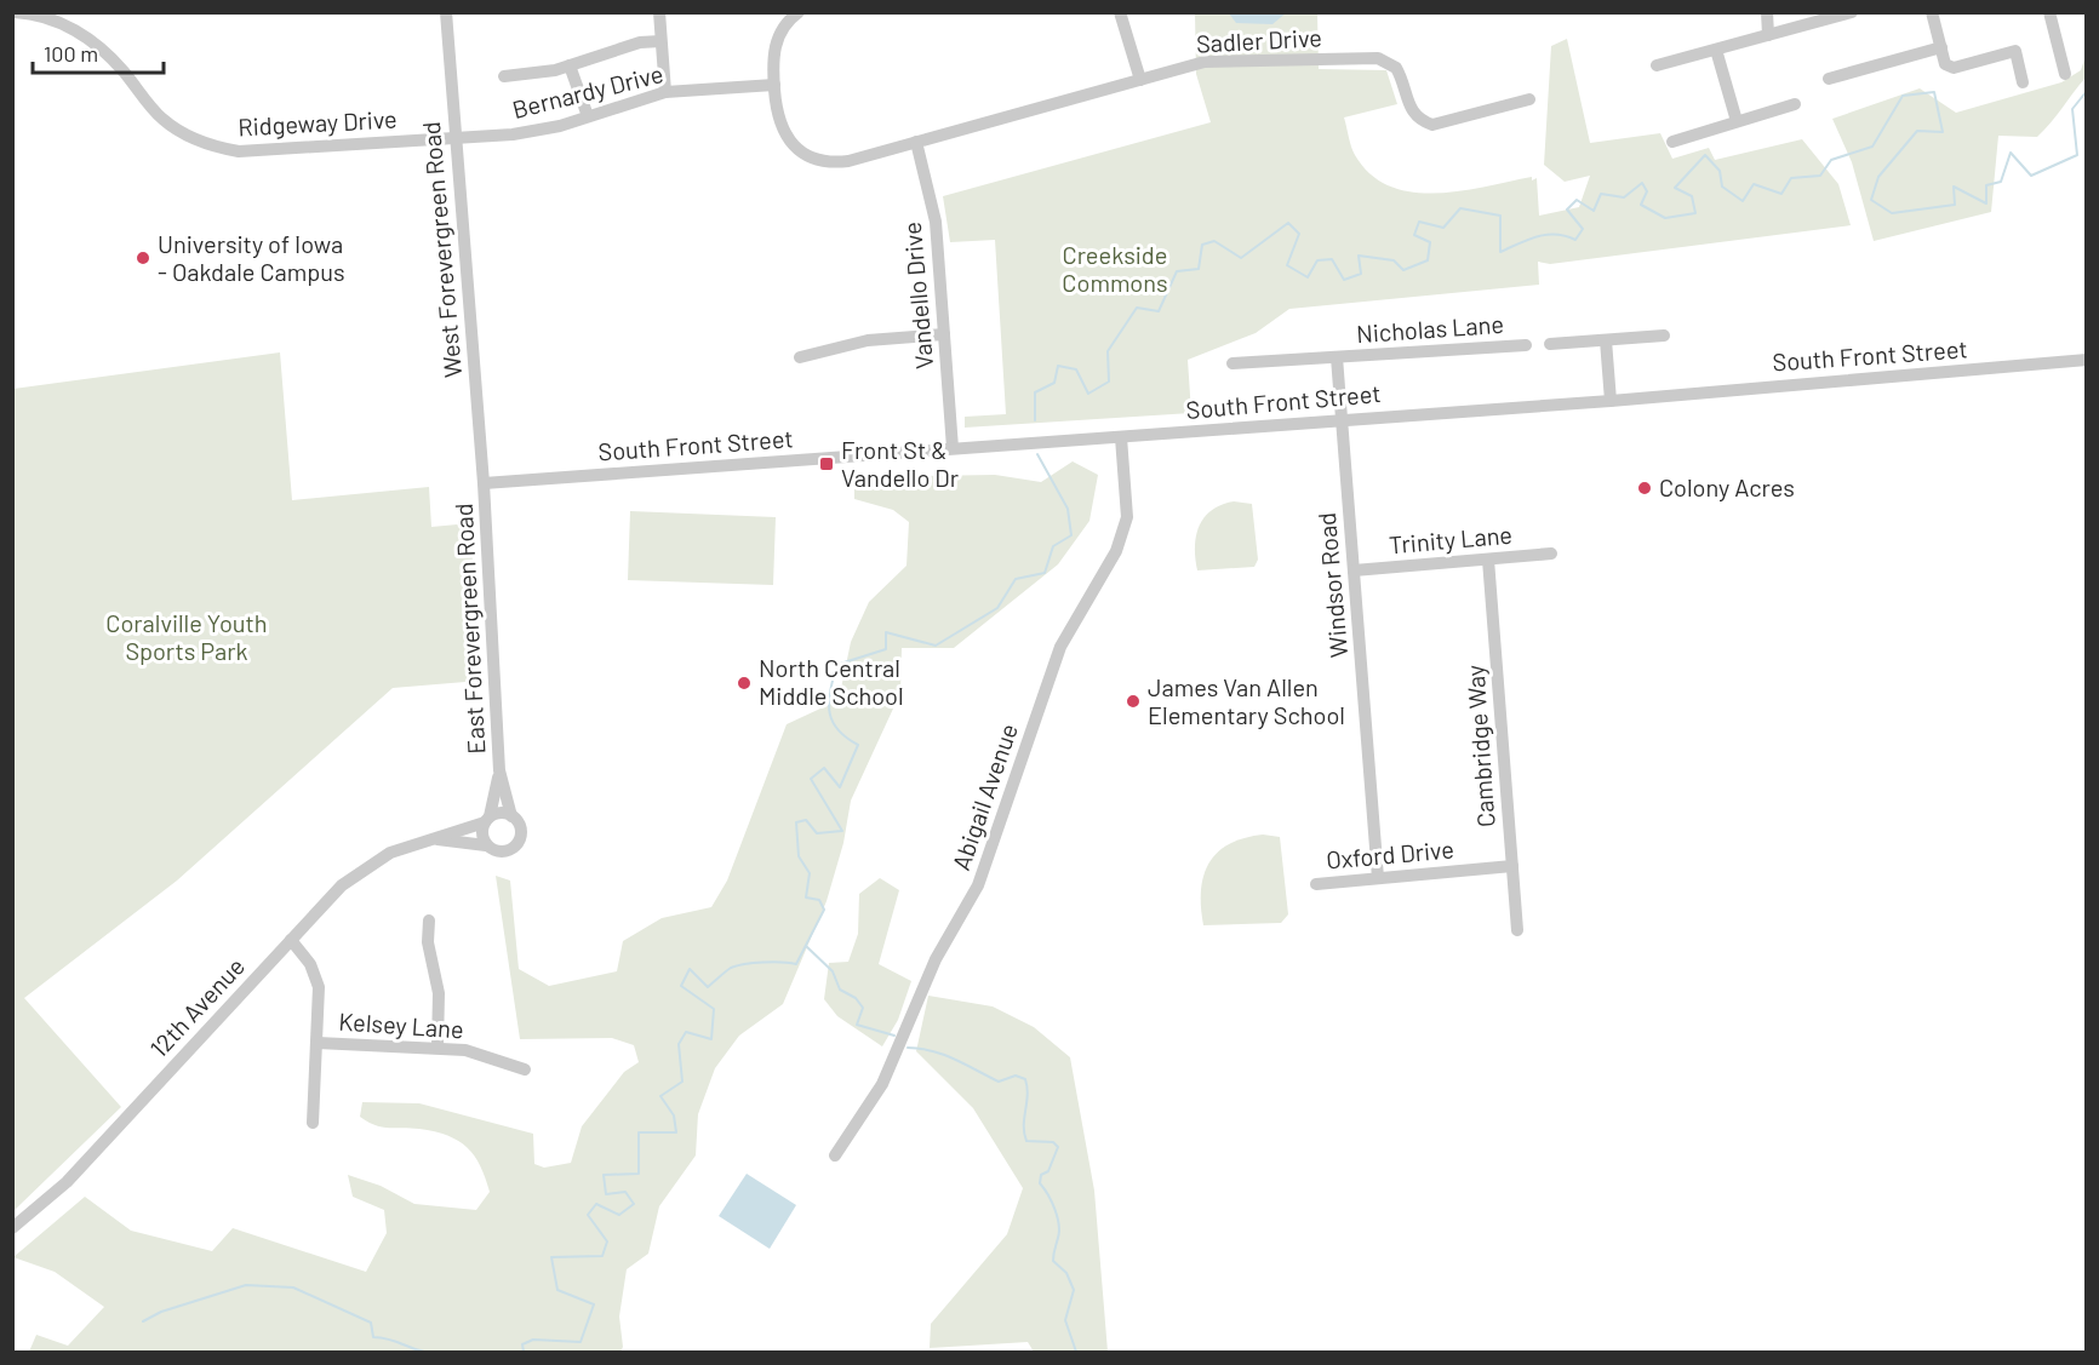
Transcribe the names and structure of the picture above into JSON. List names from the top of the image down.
{
  "streets": {
    "street": [
      "Sadler Drive",
      "Bernardy Drive",
      "Ridgeway Drive",
      "West Forevergreen Road",
      "Vandello Drive",
      "Nicholas Lane",
      "South Front Street",
      "Trinity Lane",
      "Windsor Road",
      "East Forevergreen Road",
      "Cambridge Way",
      "Abigail Avenue",
      "Oxford Drive",
      "12th Avenue",
      "Kelsey Lane"
    ]
  },
  "crossings": [
    ["Sadler Drive", "Bernardy Drive"],
    ["Sadler Drive", "Vandello Drive"],
    ["Bernardy Drive", "Ridgeway Drive"],
    ["Bernardy Drive", "West Forevergreen Road"],
    ["Ridgeway Drive", "West Forevergreen Road"],
    ["West Forevergreen Road", "South Front Street"],
    ["West Forevergreen Road", "East Forevergreen Road"],
    ["Vandello Drive", "South Front Street"],
    ["Nicholas Lane", "South Front Street"],
    ["Nicholas Lane", "Windsor Road"],
    ["South Front Street", "Windsor Road"],
    ["South Front Street", "East Forevergreen Road"],
    ["South Front Street", "Abigail Avenue"],
    ["Trinity Lane", "Windsor Road"],
    ["Trinity Lane", "Cambridge Way"],
    ["Windsor Road", "Oxford Drive"],
    ["East Forevergreen Road", "12th Avenue"],
    ["Cambridge Way", "Oxford Drive"]
  ],
  "parks": ["Creekside Commons", "Coralville Youth Sports Park"],
  "places": {
    "other": [
      "University of Iowa - Oakdale Campus",
      "Colony Acres",
      "North Central Middle School",
      "James Van Allen Elementary School"
    ],
    "transit": ["Front St & Vandello Dr"]
  },
  "scale_bar": "100 m"
}
